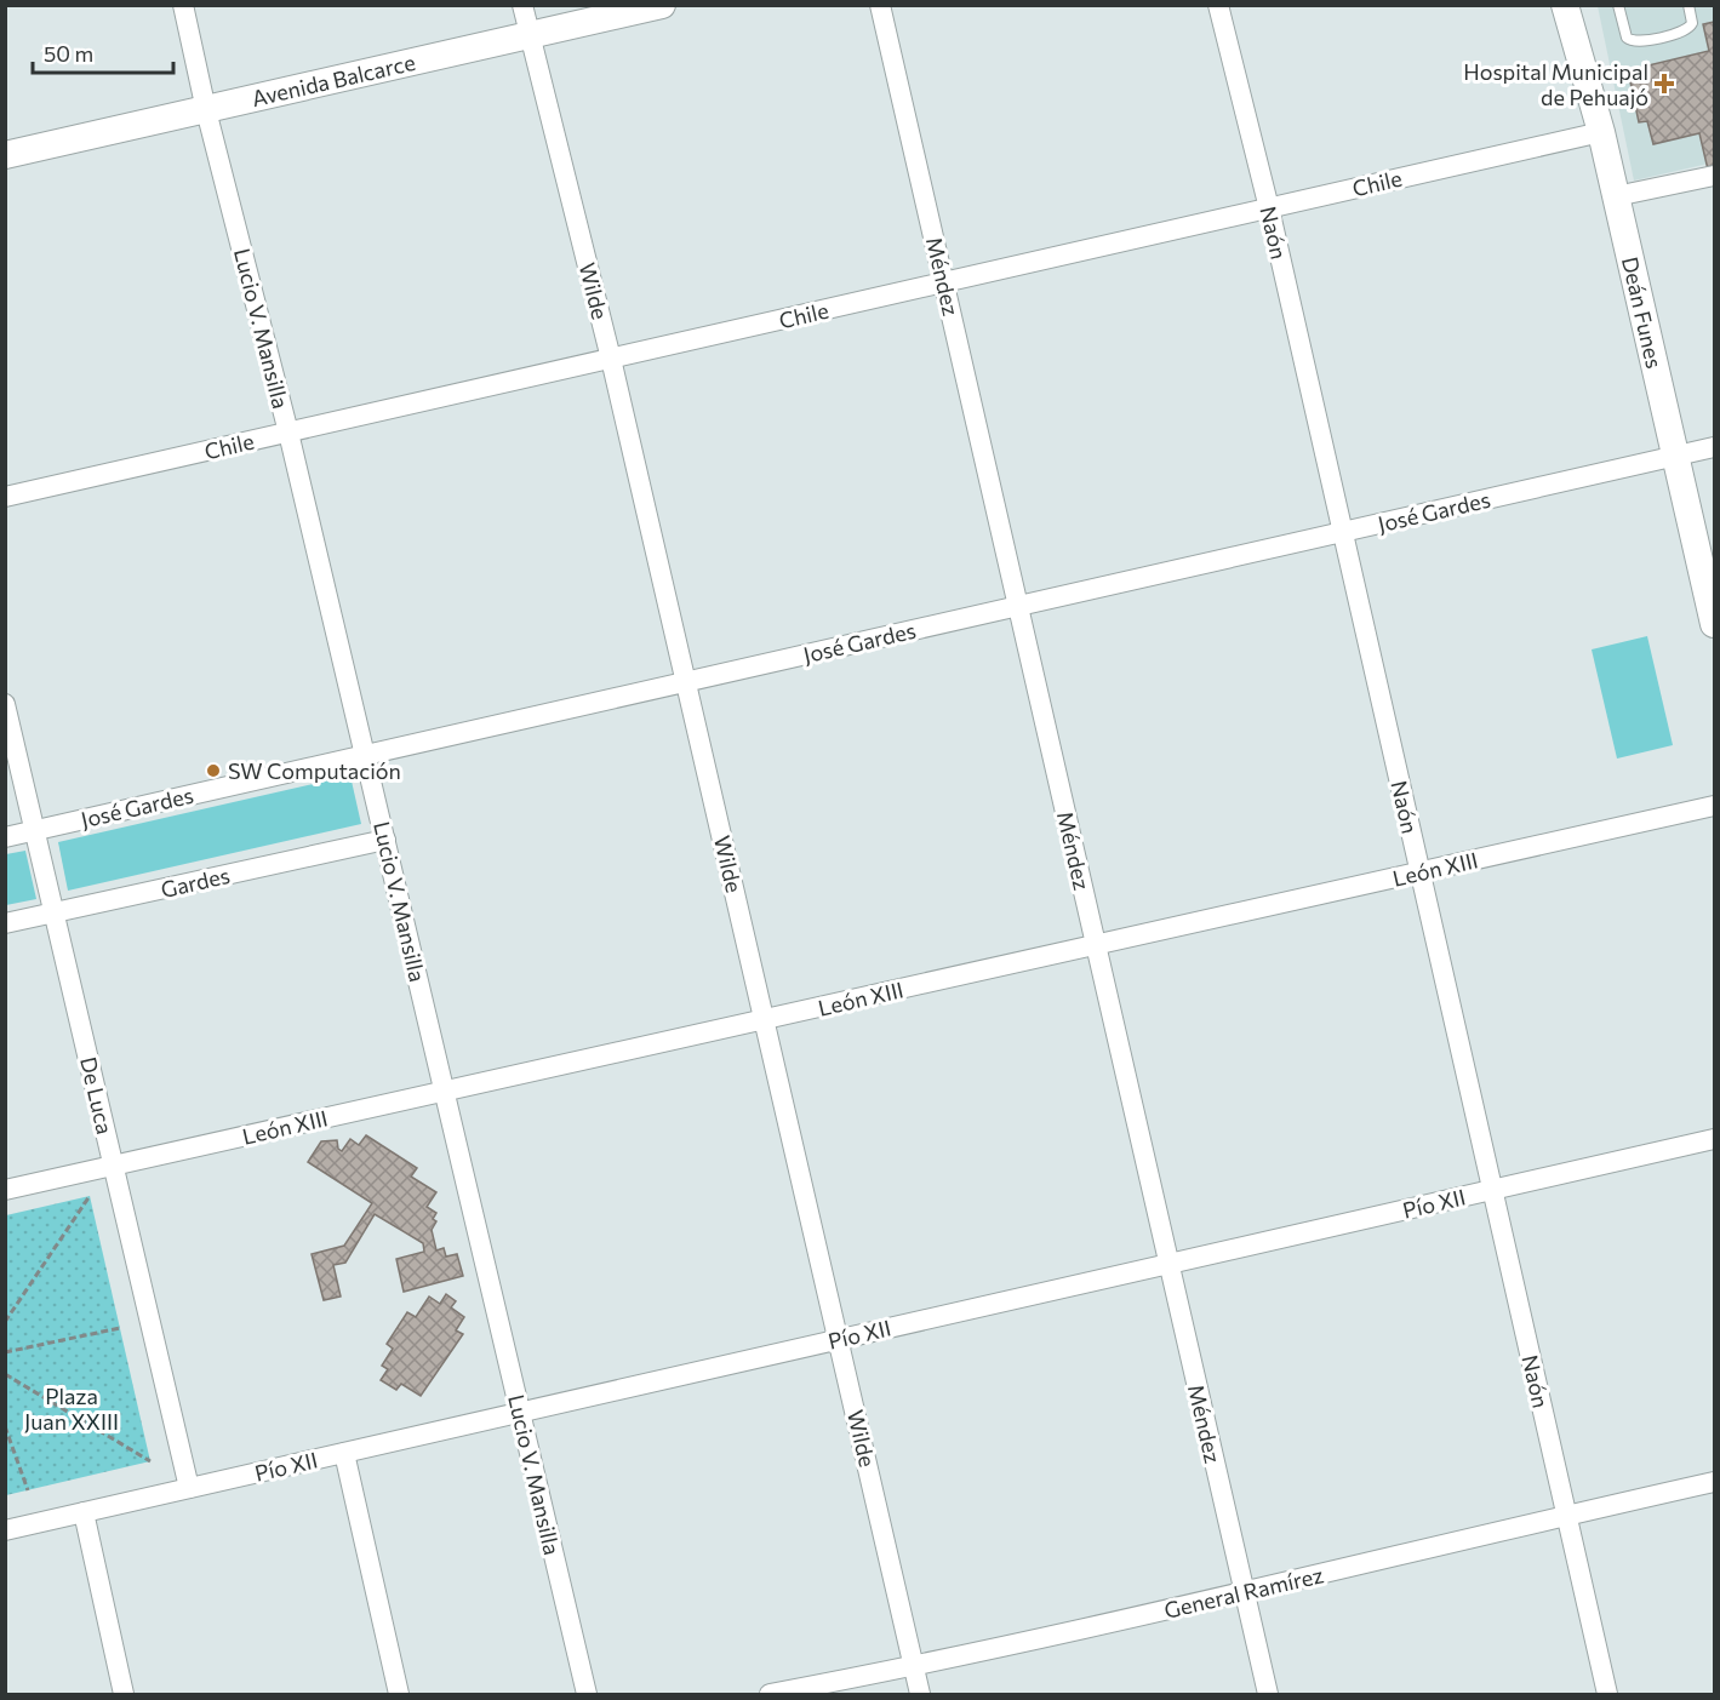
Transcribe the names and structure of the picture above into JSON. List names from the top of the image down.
{
  "streets": {
    "main road": ["Avenida Balcarce", "Deán Funes"],
    "street": [
      "Chile",
      "Naón",
      "Méndez",
      "Wilde",
      "Lucio V. Mansilla",
      "José Gardes",
      "León XIII",
      "Gardes",
      "De Luca",
      "Pío XII",
      "General Ramírez"
    ]
  },
  "crossings": [
    ["Avenida Balcarce", "Wilde"],
    ["Avenida Balcarce", "Lucio V. Mansilla"],
    ["Chile", "Naón"],
    ["Chile", "Méndez"],
    ["Chile", "Wilde"],
    ["Chile", "Deán Funes"],
    ["Chile", "Lucio V. Mansilla"],
    ["Naón", "José Gardes"],
    ["Naón", "León XIII"],
    ["Naón", "Pío XII"],
    ["Naón", "General Ramírez"],
    ["Méndez", "José Gardes"],
    ["Méndez", "León XIII"],
    ["Méndez", "Pío XII"],
    ["Méndez", "General Ramírez"],
    ["Wilde", "José Gardes"],
    ["Wilde", "León XIII"],
    ["Wilde", "Pío XII"],
    ["Wilde", "General Ramírez"],
    ["Deán Funes", "José Gardes"],
    ["Lucio V. Mansilla", "José Gardes"],
    ["Lucio V. Mansilla", "León XIII"],
    ["Lucio V. Mansilla", "Gardes"],
    ["Lucio V. Mansilla", "Pío XII"],
    ["José Gardes", "De Luca"],
    ["León XIII", "De Luca"],
    ["Gardes", "De Luca"],
    ["De Luca", "Pío XII"]
  ],
  "parks": ["Plaza Juan XXIII"],
  "places": {
    "health": ["Hospital Municipal de Pehuajó"],
    "other": ["SW Computación"]
  },
  "scale_bar": "50 m"
}
